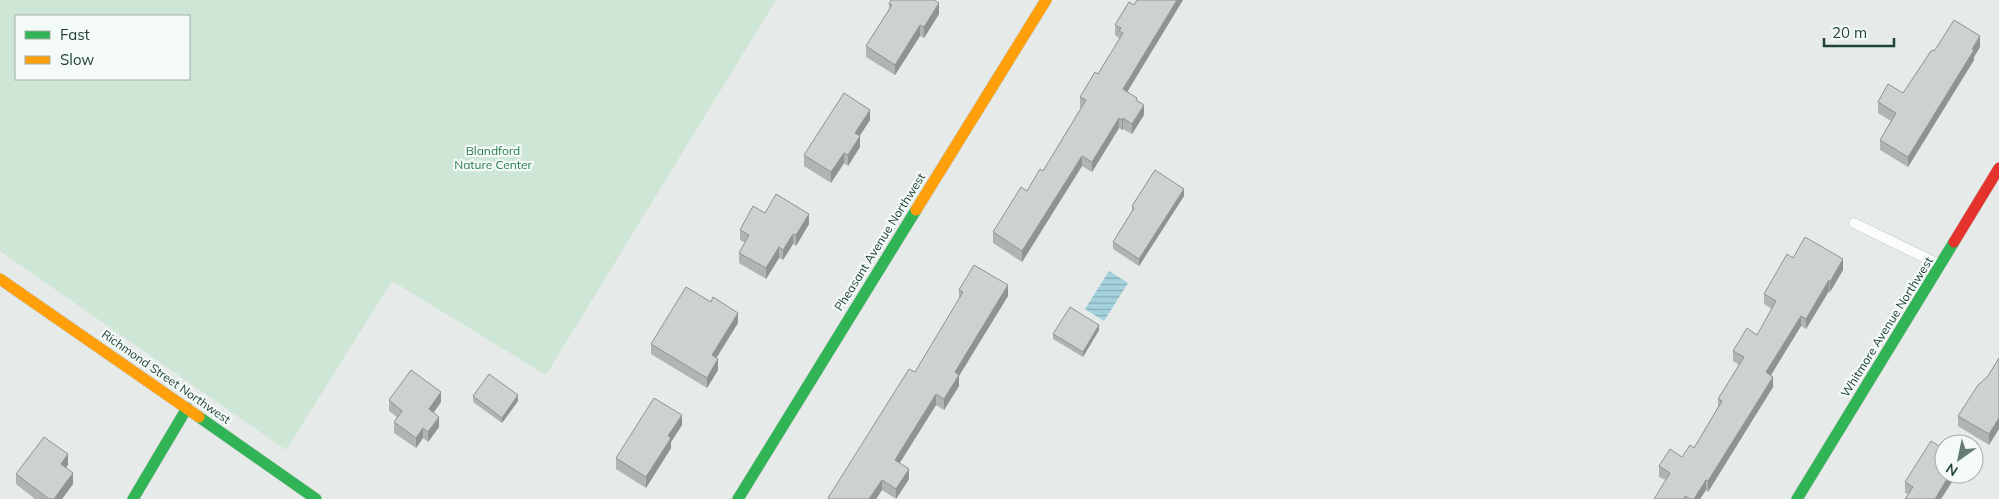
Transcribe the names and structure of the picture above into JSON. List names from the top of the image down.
{
  "streets": {
    "street": ["Pheasant Avenue Northwest", "Whitmore Avenue Northwest", "Richmond Street Northwest"]
  },
  "parks": ["Blandford Nature Center"],
  "legend": ["Fast", "Slow"],
  "scale_bar": "20 m",
  "north": "bottom left"
}
